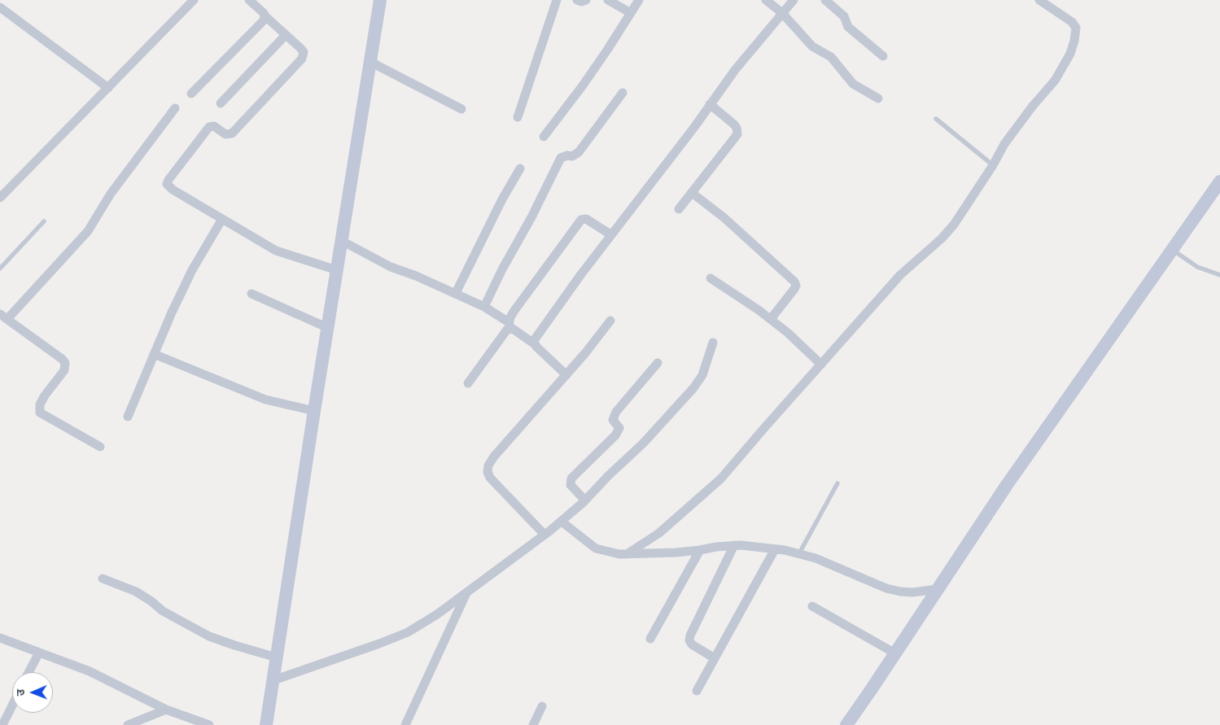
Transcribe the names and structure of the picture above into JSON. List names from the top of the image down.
{
  "north": "left"
}
